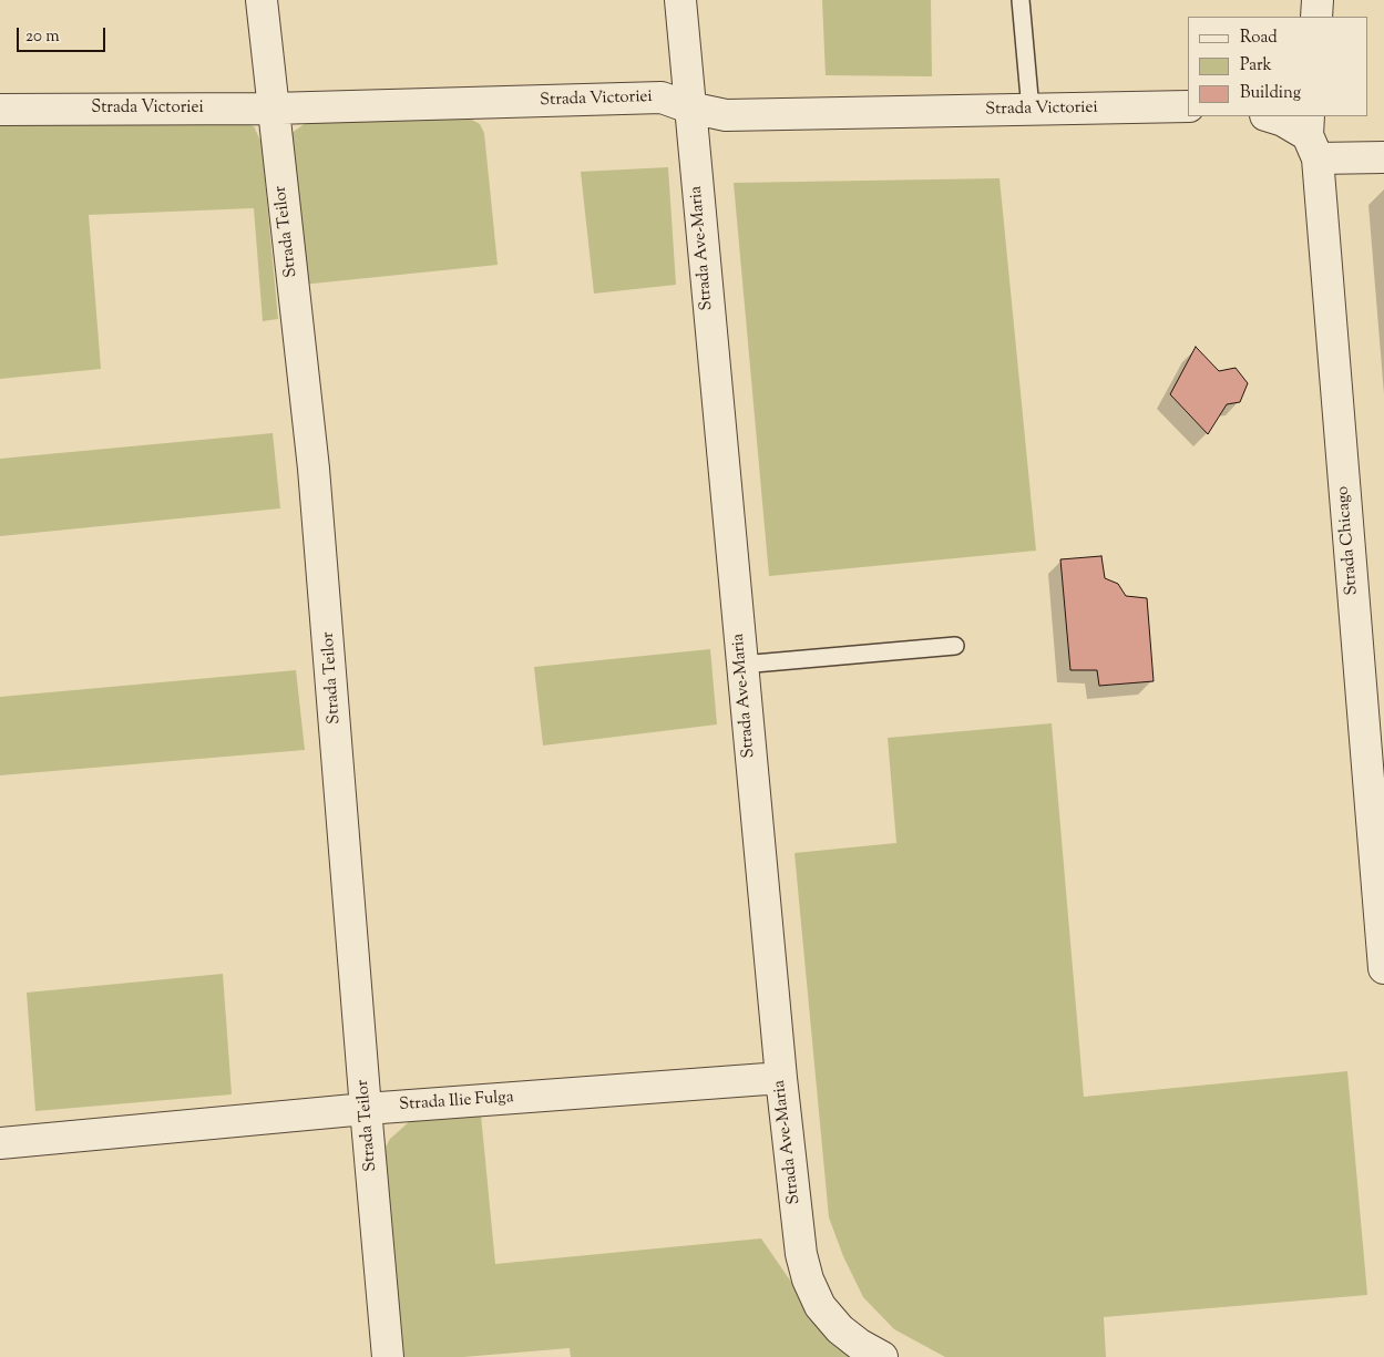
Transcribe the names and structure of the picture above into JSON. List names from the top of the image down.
{
  "streets": {
    "street": [
      "Strada Victoriei",
      "Strada Teilor",
      "Strada Ave-Maria",
      "Strada Chicago",
      "Strada Ilie Fulga"
    ]
  },
  "crossings": [
    ["Strada Victoriei", "Strada Teilor"],
    ["Strada Victoriei", "Strada Ave-Maria"],
    ["Strada Teilor", "Strada Ilie Fulga"],
    ["Strada Ave-Maria", "Strada Ilie Fulga"]
  ],
  "legend": ["Road", "Park", "Building"],
  "scale_bar": "20 m"
}
